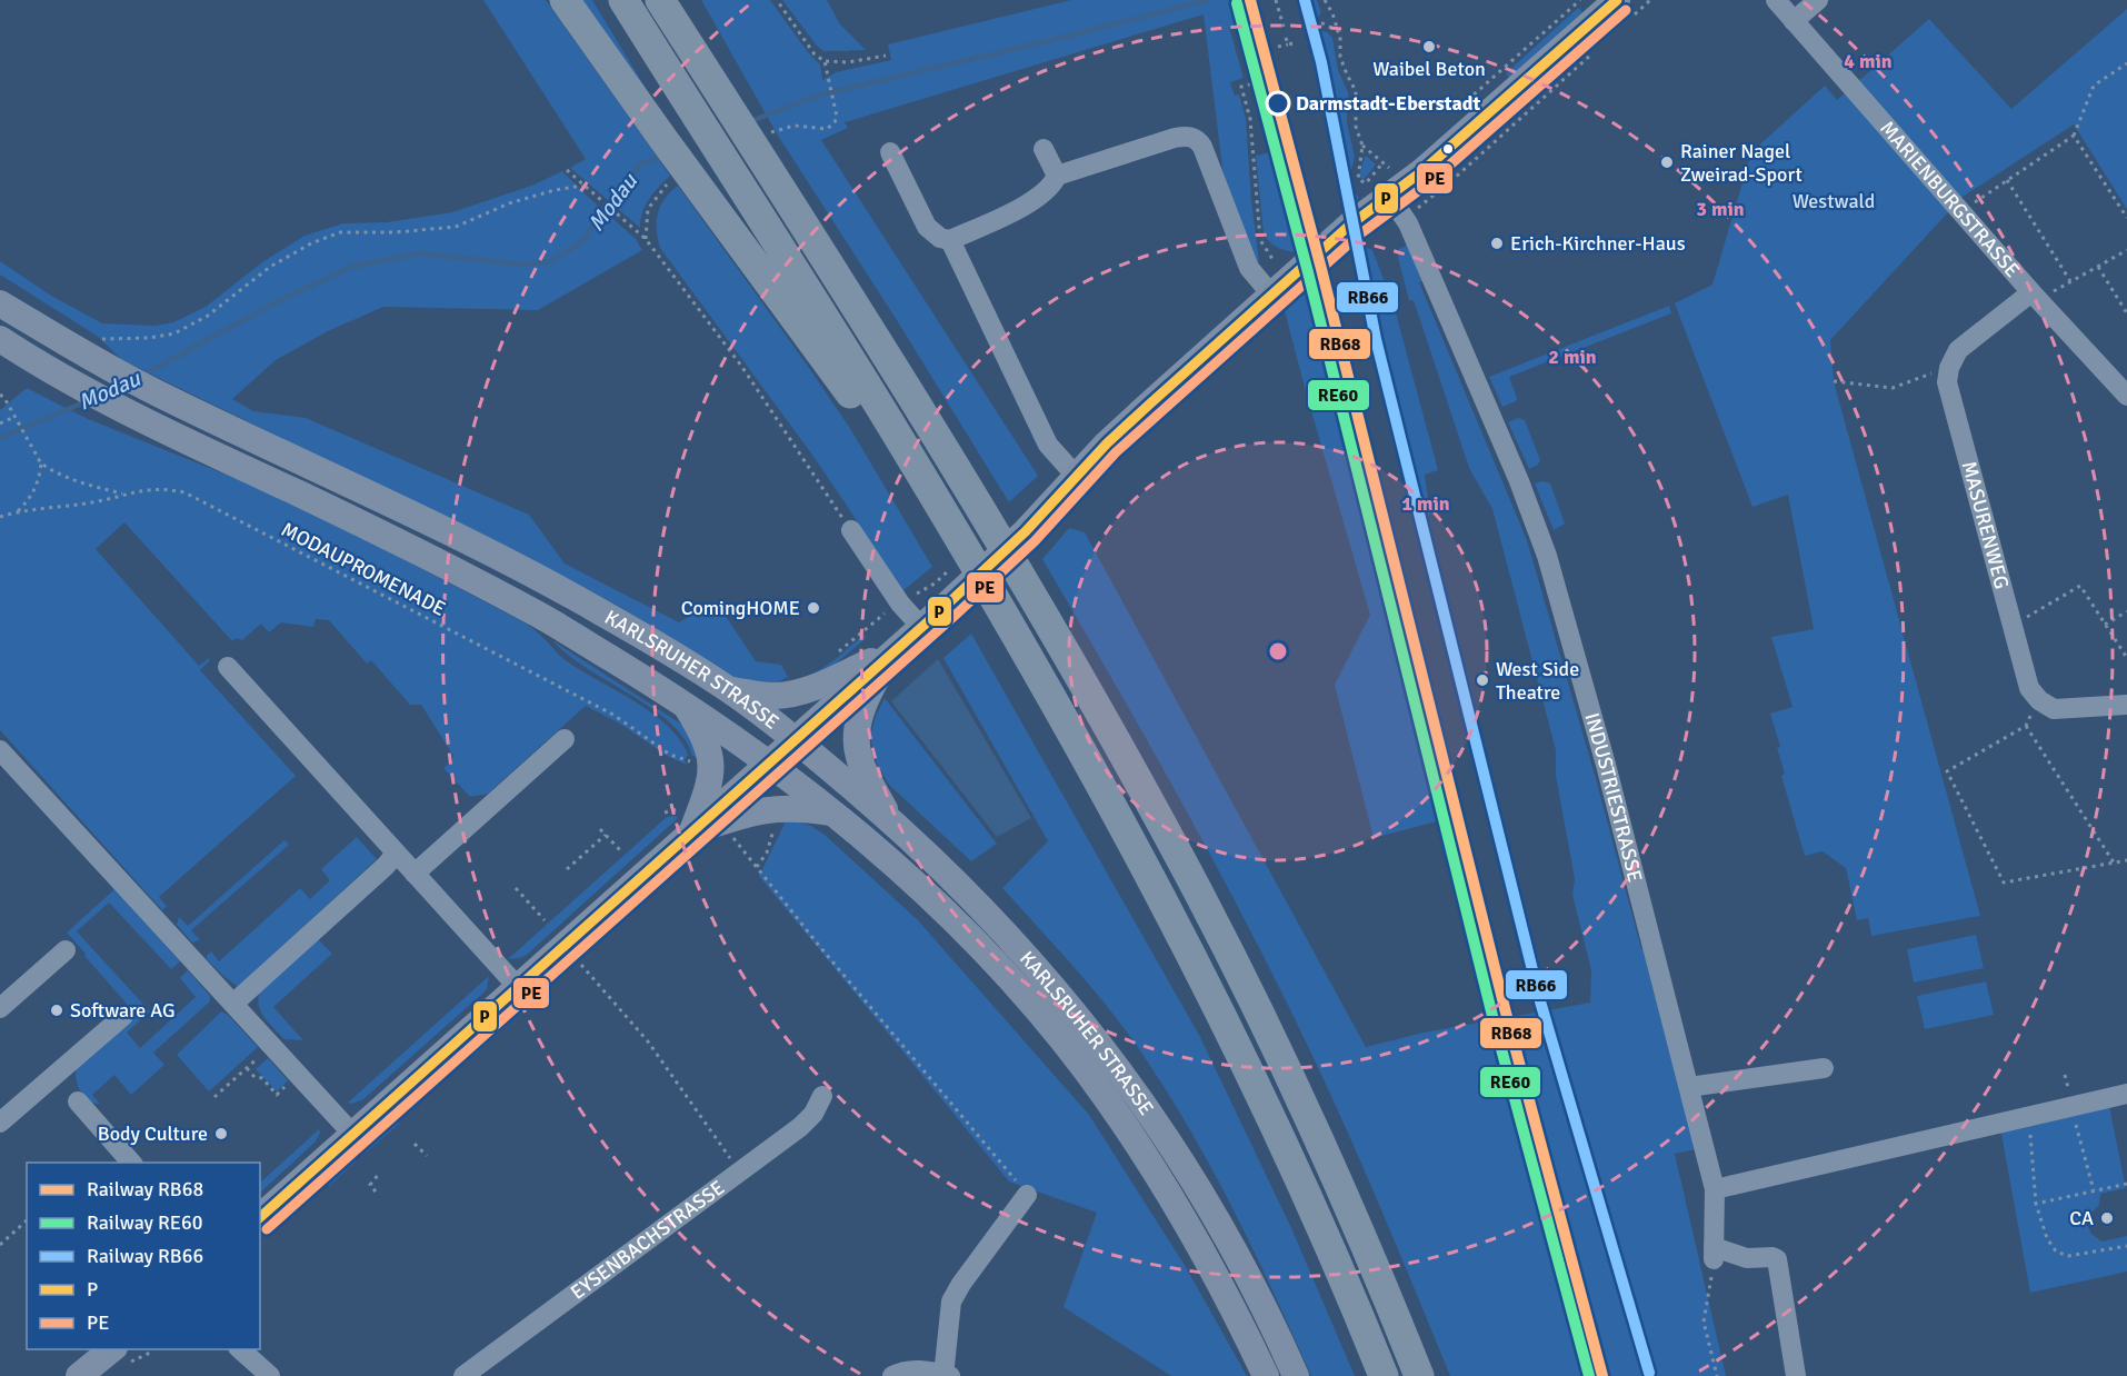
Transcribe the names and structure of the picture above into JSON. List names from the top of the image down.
{
  "streets": {
    "main road": ["KARLSRUHER STRASSE"],
    "street": [
      "MARIENBURGSTRASSE",
      "MASURENWEG",
      "INDUSTRIESTRASSE",
      "EYSENBACHSTRASSE"
    ],
    "path": ["MODAUPROMENADE"]
  },
  "water": ["Modau"],
  "parks": ["Westwald"],
  "places": [
    "Waibel Beton",
    "Darmstadt-Eberstadt",
    "Rainer Nagel Zweirad-Sport",
    "Erich-Kirchner-Haus",
    "ComingHOME",
    "West Side Theatre",
    "Software AG",
    "Body Culture",
    "CA"
  ],
  "lines": [
    "rail line RB68",
    "rail line RB66",
    "transit line P",
    "rail line RE60",
    "transit line PE"
  ],
  "legend": [
    "Railway RB68",
    "Railway RE60",
    "Railway RB66",
    "P",
    "PE"
  ],
  "rings": [
    "4 min",
    "3 min",
    "2 min",
    "1 min"
  ]
}
